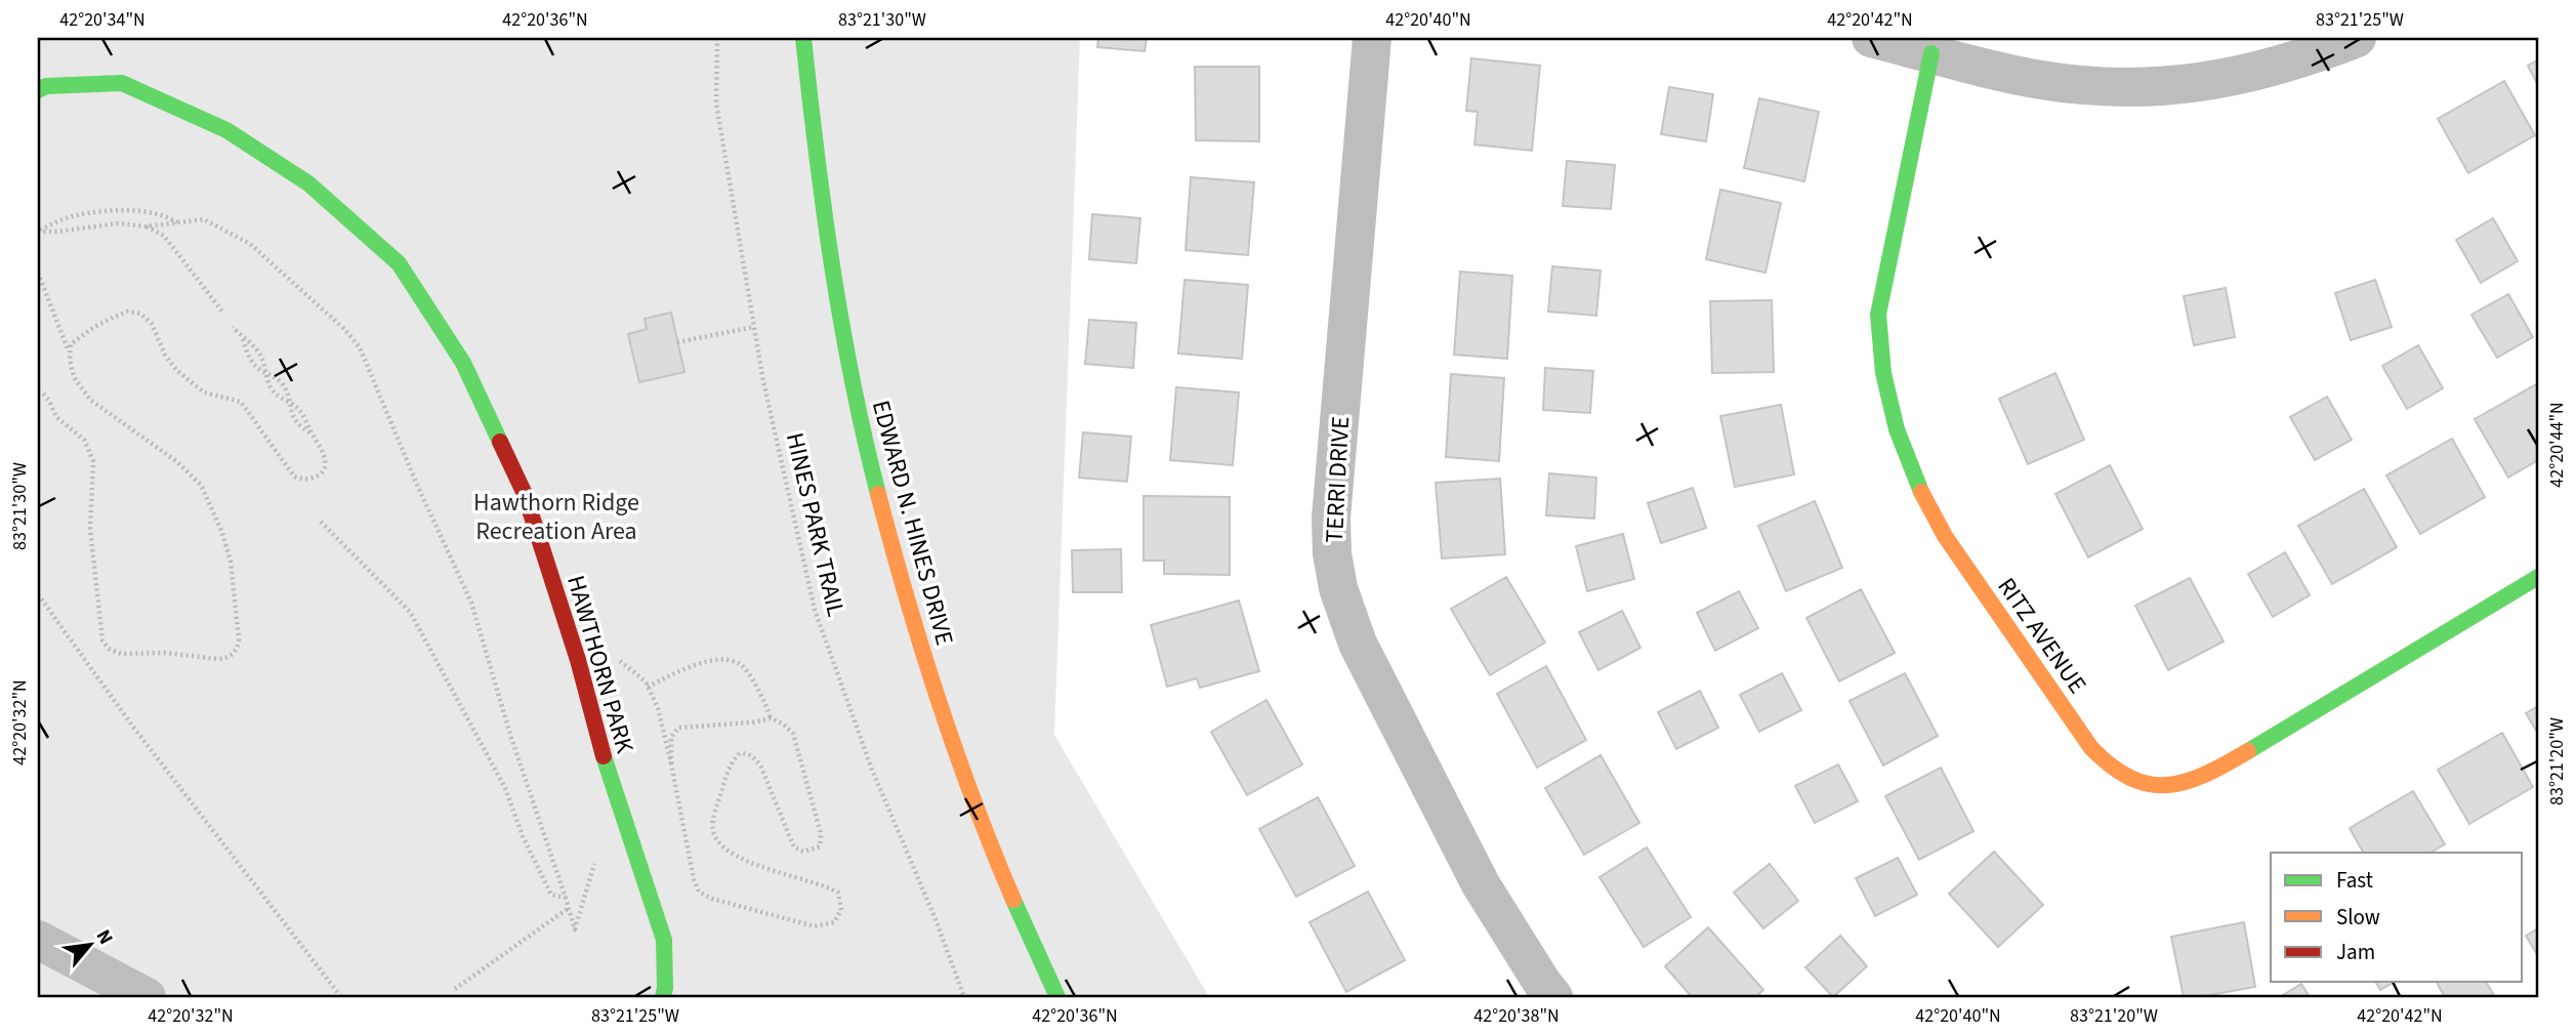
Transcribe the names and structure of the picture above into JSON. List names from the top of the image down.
{
  "streets": {
    "street": [
      "TERRI DRIVE",
      "EDWARD N. HINES DRIVE",
      "RITZ AVENUE",
      "HAWTHORN PARK"
    ],
    "path": ["HINES PARK TRAIL"]
  },
  "parks": ["Hawthorn Ridge Recreation Area"],
  "legend": ["Fast", "Slow", "Jam"],
  "north": "top right",
  "coordinates": [
    "42°20'34\"N",
    "42°20'36\"N",
    "83°21'30\"W",
    "42°20'40\"N",
    "42°20'42\"N",
    "83°21'25\"W",
    "42°20'44\"N",
    "42°20'32\"N",
    "83°21'20\"W",
    "42°20'38\"N"
  ]
}
